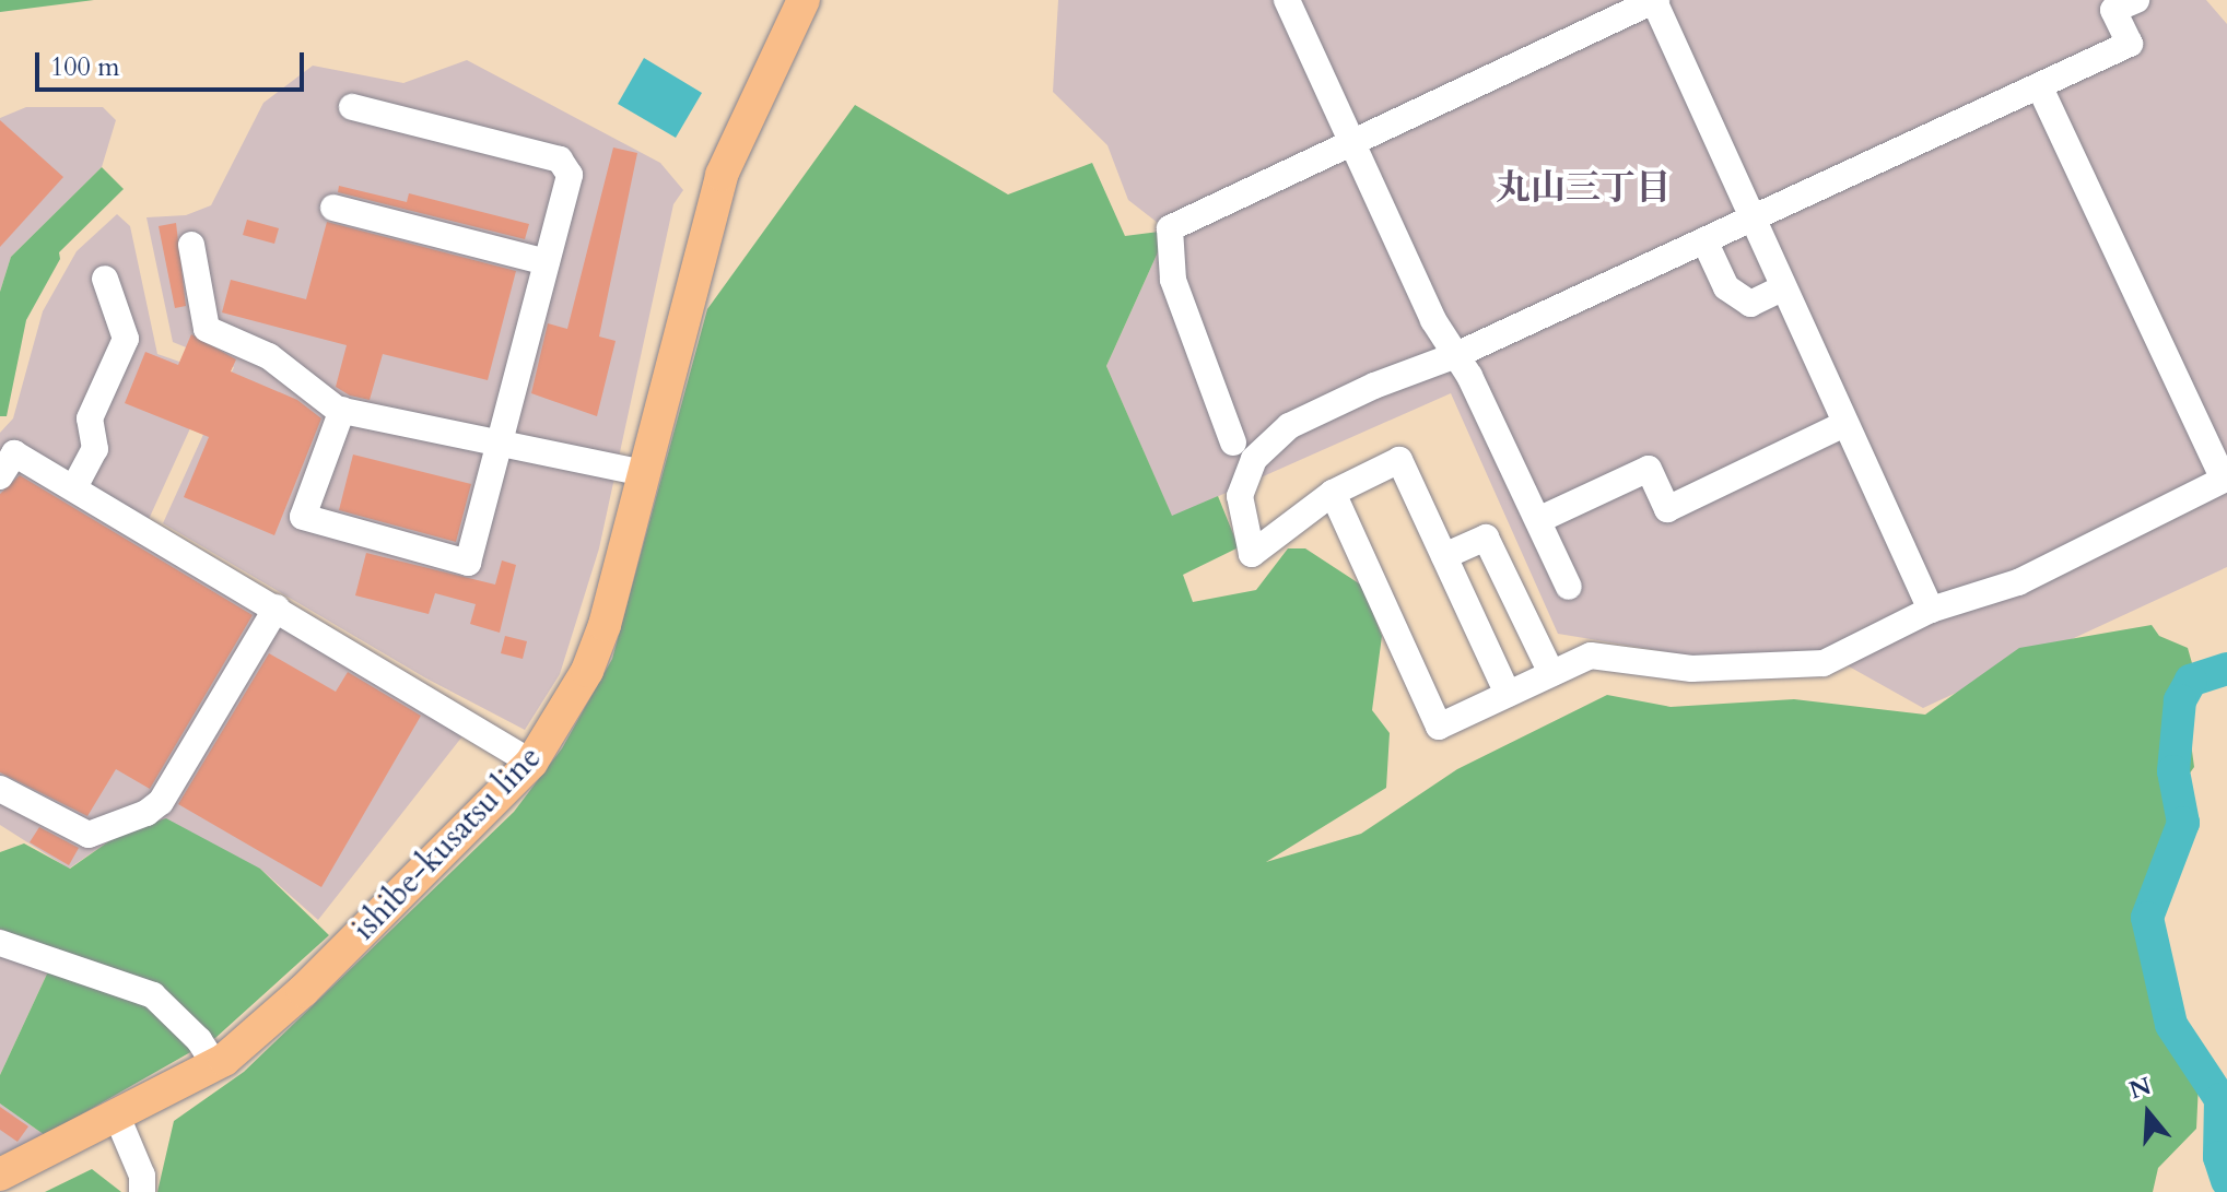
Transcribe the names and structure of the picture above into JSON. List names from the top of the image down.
{
  "streets": {
    "main road": ["ishibe-kusatsu line"]
  },
  "districts": ["丸山三丁目"],
  "scale_bar": "100 m",
  "north": "top"
}
